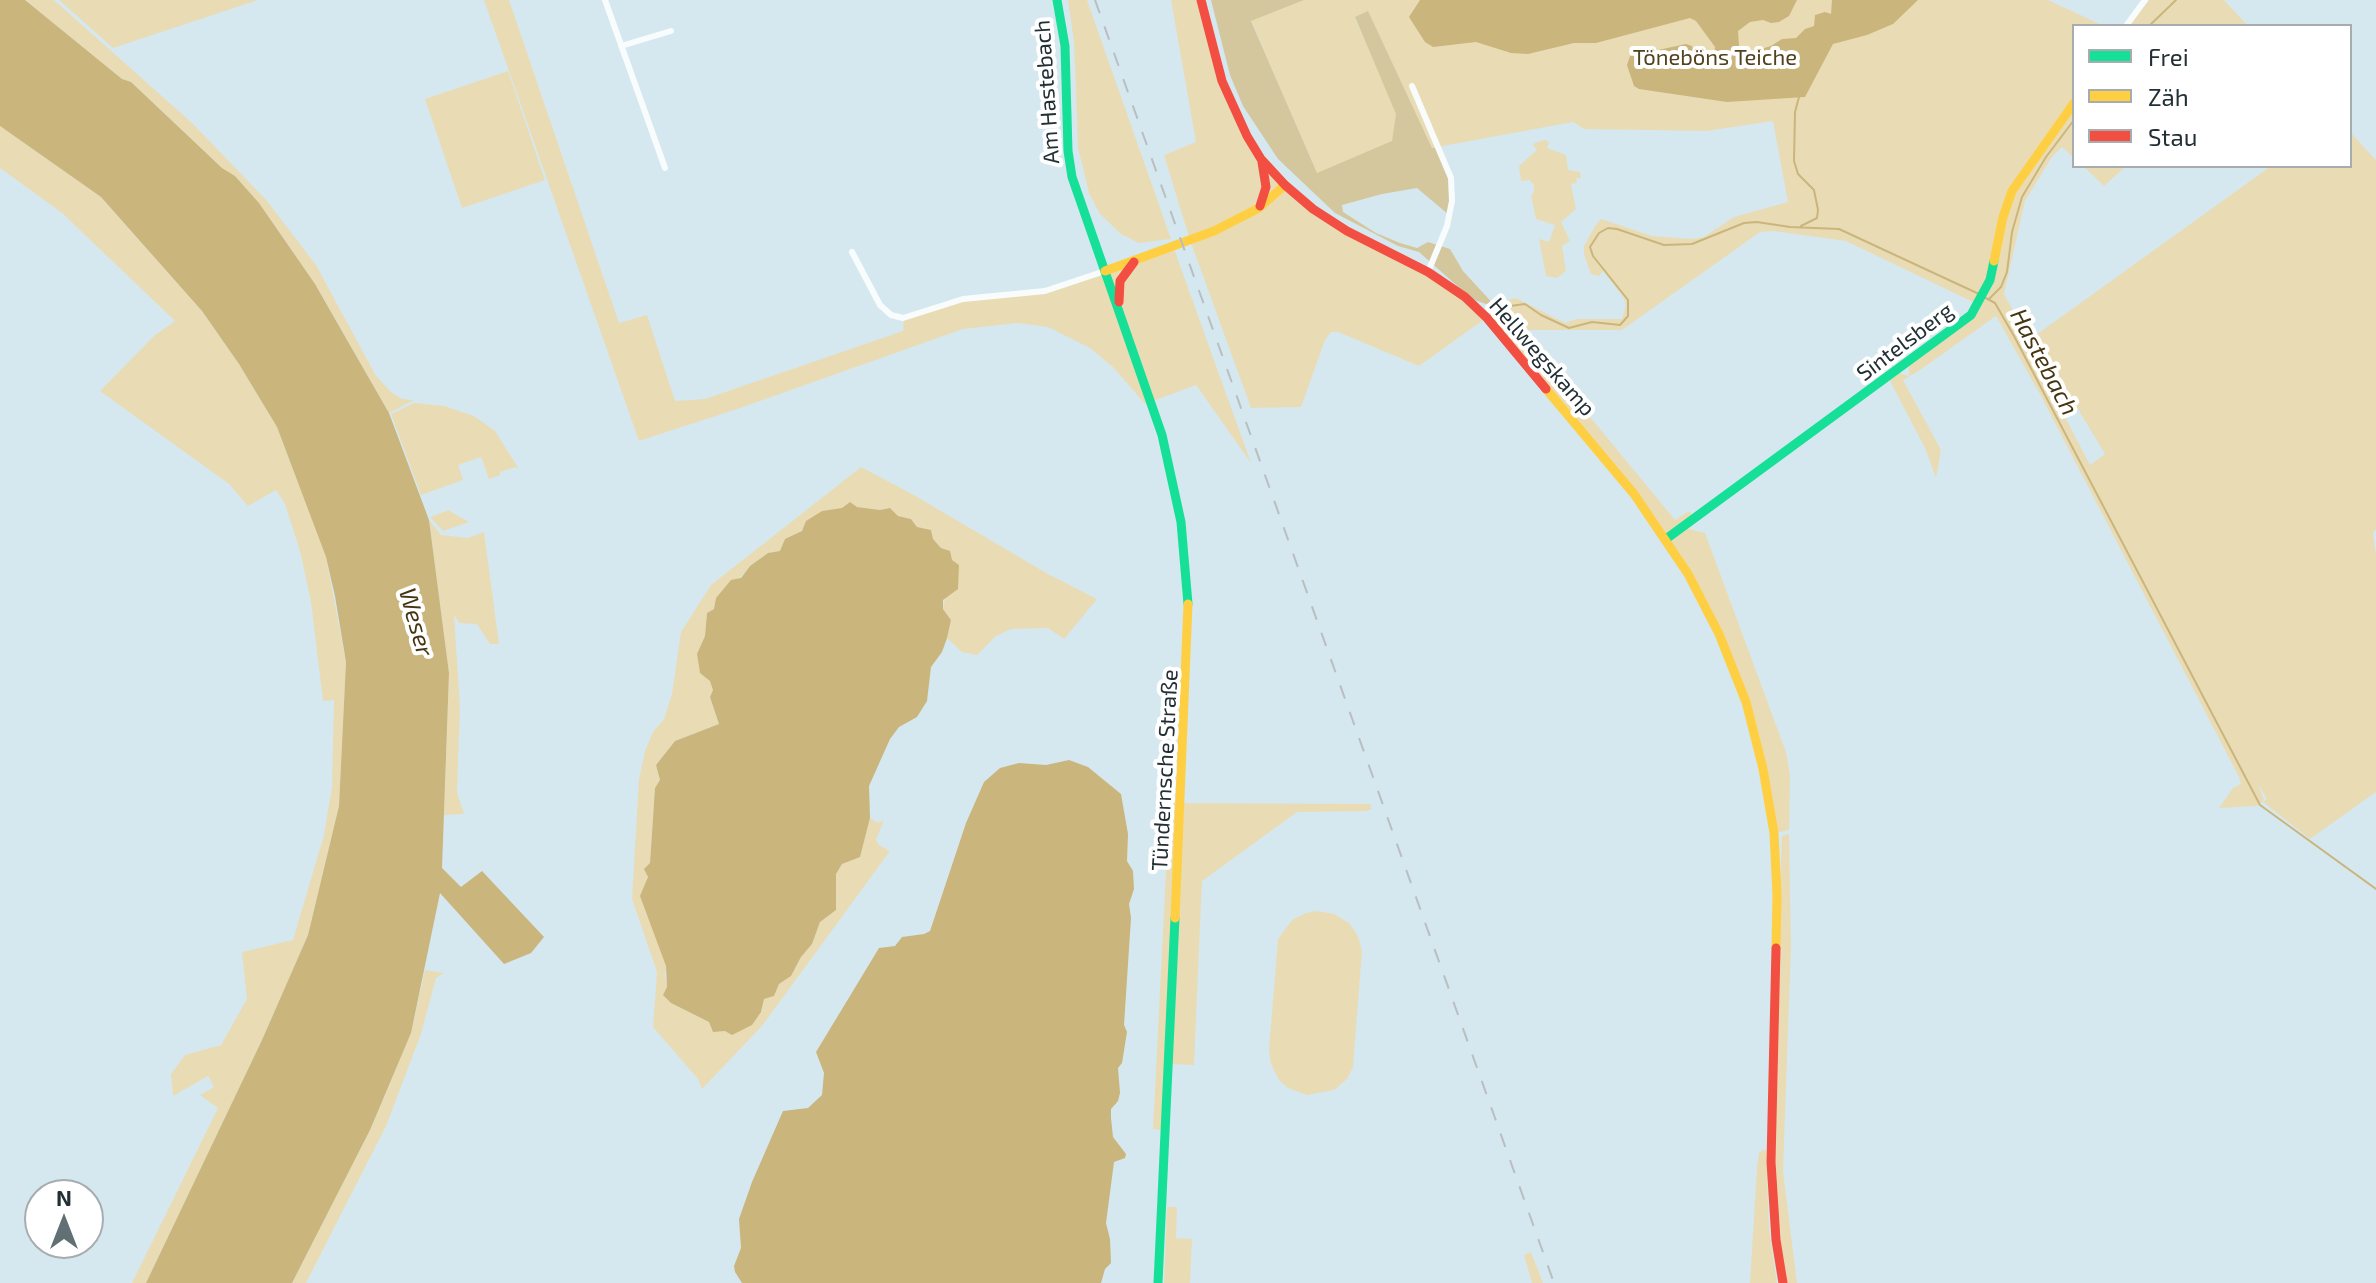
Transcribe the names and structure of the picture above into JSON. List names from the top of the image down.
{
  "streets": {
    "main road": [
      "Am Hastebach",
      "Sintelsberg",
      "Hellwegskamp",
      "Tündernsche Straße"
    ]
  },
  "crossings": [
    ["Am Hastebach", "Tündernsche Straße"],
    ["Sintelsberg", "Hellwegskamp"]
  ],
  "water": ["Hastebach", "Weser"],
  "parks": ["Töneböns Teiche"],
  "legend": ["Frei", "Zäh", "Stau"],
  "north": "top"
}
